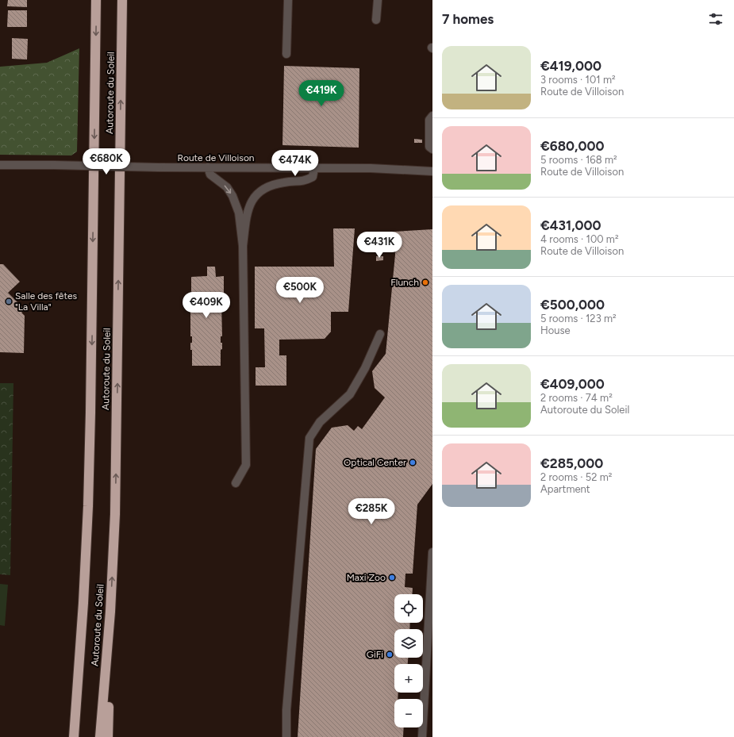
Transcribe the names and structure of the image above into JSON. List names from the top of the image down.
{
  "streets": {
    "highway": ["Autoroute du Soleil"],
    "street": ["Route de Villoison"]
  },
  "places": [
    "Flunch",
    "Salle des fêtes \"La Villa\"",
    "Optical Center",
    "Maxi Zoo",
    "GiFi"
  ],
  "page": {
    "heading": "7 homes",
    "list": [
      {
        "name": "€419,000",
        "note": "3 rooms · 101 m² · Route de Villoison"
      },
      {
        "name": "€680,000",
        "note": "5 rooms · 168 m² · Route de Villoison"
      },
      {
        "name": "€431,000",
        "note": "4 rooms · 100 m² · Route de Villoison"
      },
      {
        "name": "€500,000",
        "note": "5 rooms · 123 m² · House"
      },
      {
        "name": "€409,000",
        "note": "2 rooms · 74 m² · Autoroute du Soleil"
      },
      {
        "name": "€285,000",
        "note": "2 rooms · 52 m² · Apartment"
      }
    ],
    "price": [
      "€419K",
      "€680K",
      "€474K",
      "€431K",
      "€500K",
      "€409K",
      "€285K"
    ],
    "map_buttons": ["+", "−"]
  }
}
